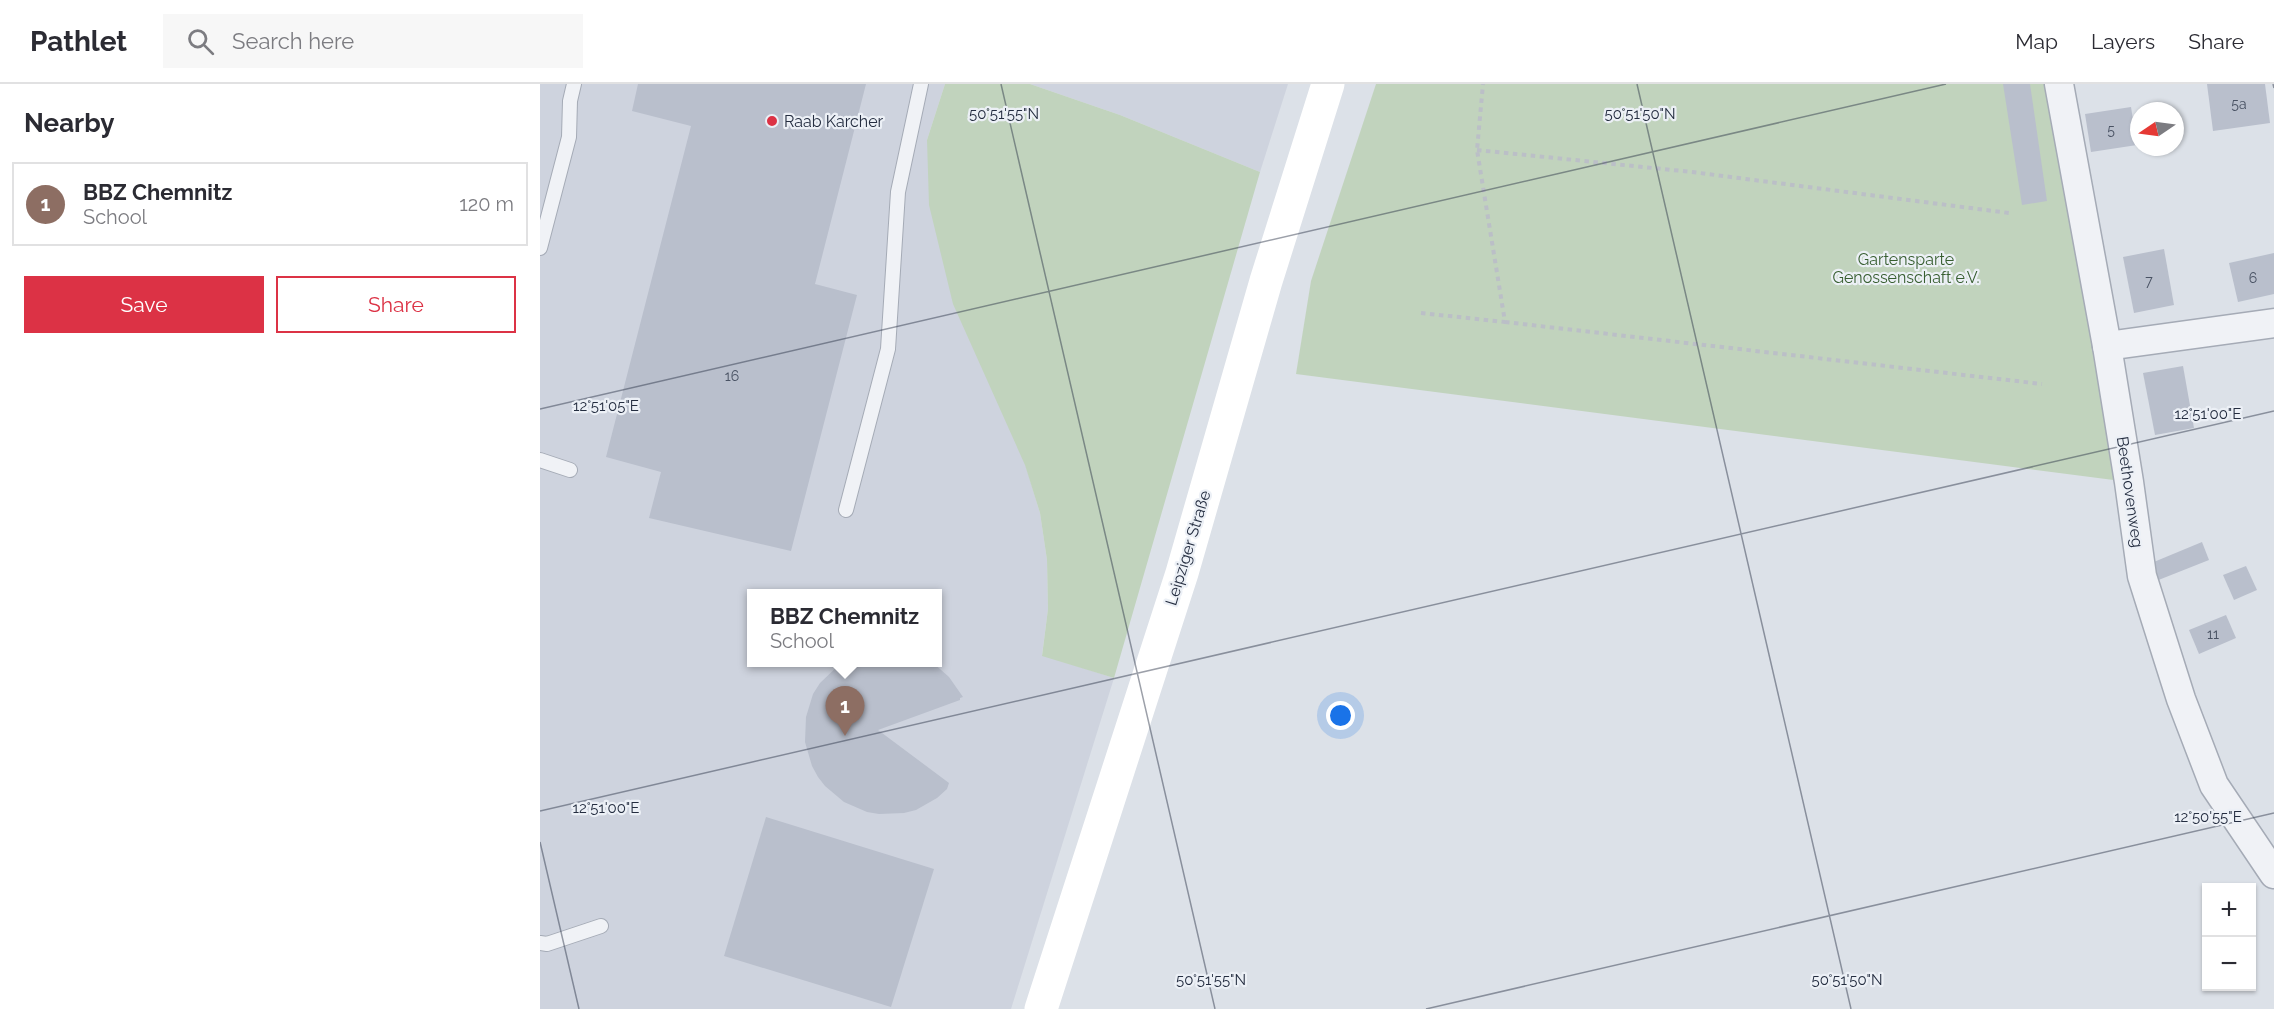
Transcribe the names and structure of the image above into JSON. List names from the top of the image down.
{
  "streets": {
    "main road": ["Leipziger Straße"],
    "street": ["Beethovenweg"]
  },
  "parks": ["Gartensparte Genossenschaft e.V."],
  "places": ["Raab Karcher"],
  "house_numbers": [
    "5a",
    "5",
    "6",
    "7",
    "16",
    "11"
  ],
  "north": "left",
  "page": {
    "header": "Pathlet",
    "search": "Search here",
    "nav": ["Map", "Layers", "Share"],
    "heading": "Nearby",
    "list": [
      {
        "mark": "1",
        "name": "BBZ Chemnitz",
        "note": "School",
        "value": "120 m"
      }
    ],
    "buttons": ["Save", "Share"],
    "popup": ["BBZ Chemnitz", "School"],
    "pins": "1",
    "map_buttons": ["+", "−"]
  },
  "coordinates": [
    "50°51'55\"N",
    "50°51'50\"N",
    "12°51'05\"E",
    "12°51'00\"E",
    "12°50'55\"E"
  ]
}
